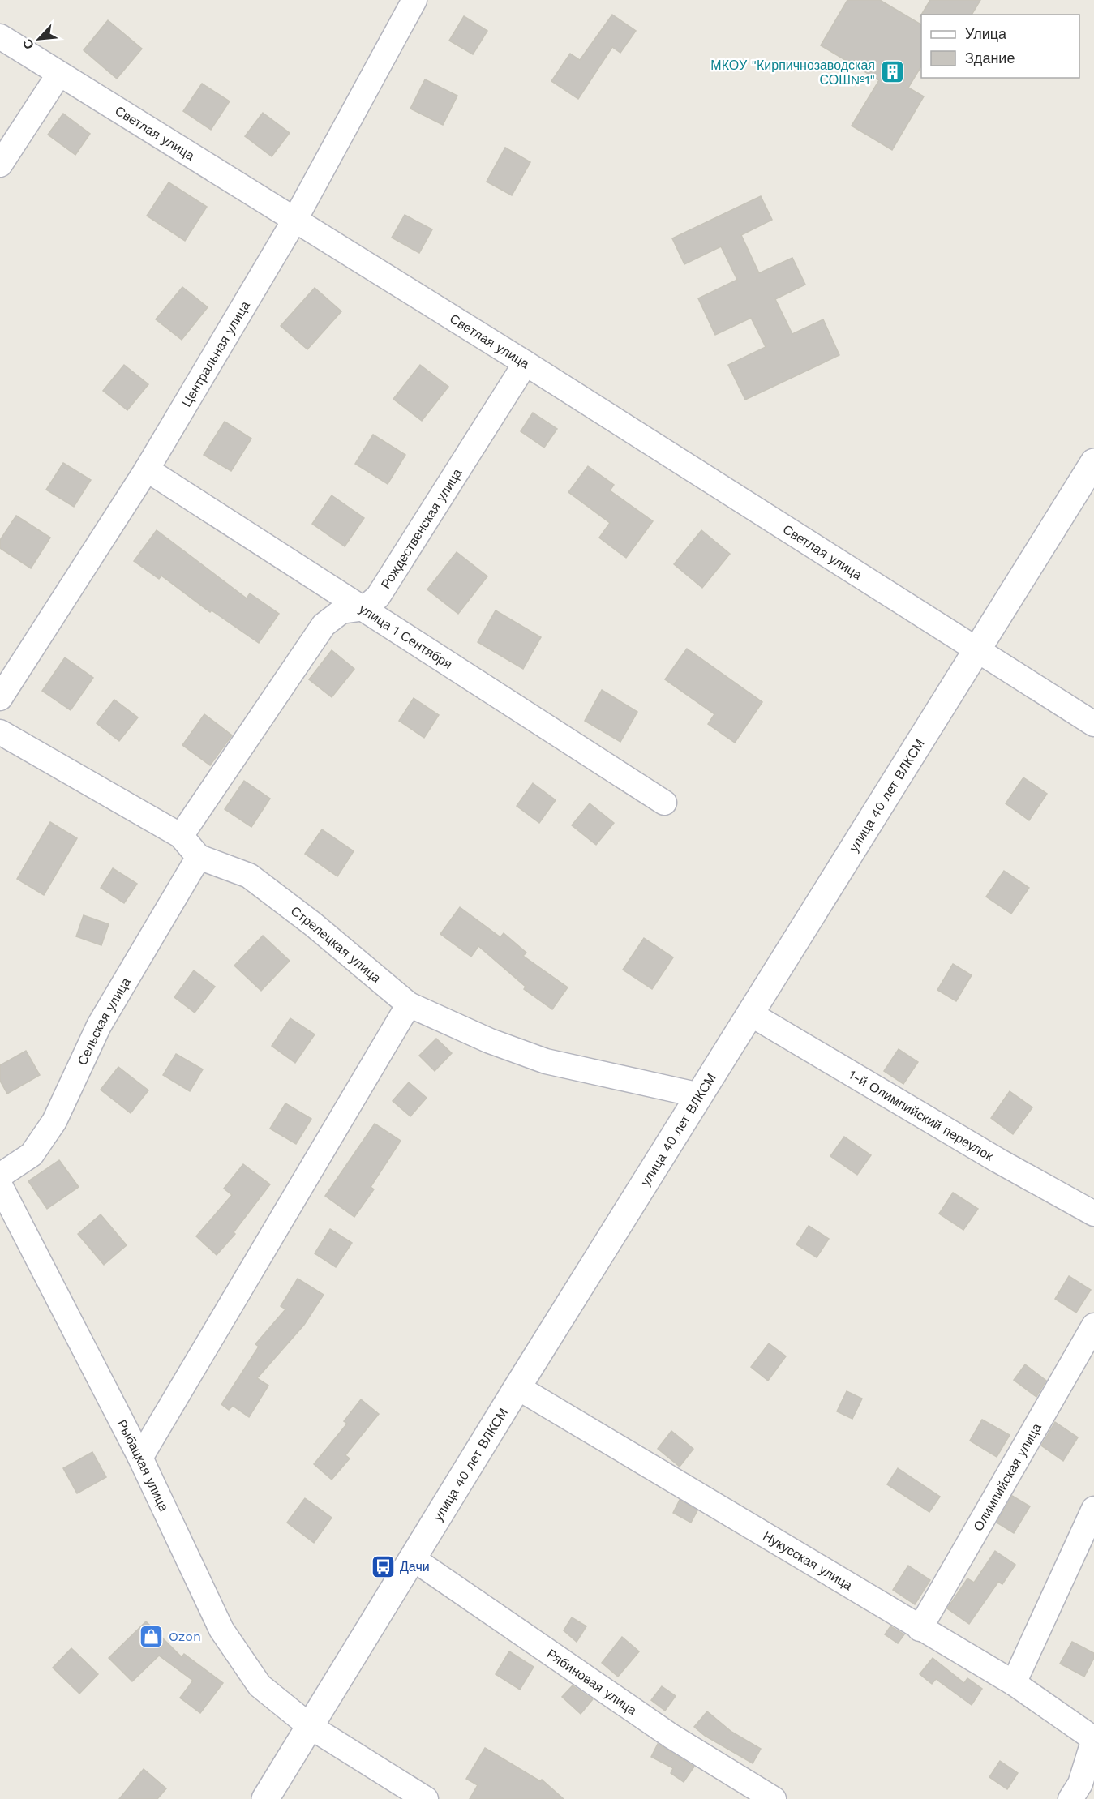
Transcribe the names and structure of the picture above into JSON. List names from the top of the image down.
{
  "streets": {
    "street": [
      "Светлая улица",
      "Центральная улица",
      "Рождественская улица",
      "улица 1 Сентября",
      "улица 40 лет ВЛКСМ",
      "Стрелецкая улица",
      "Сельская улица",
      "1-й Олимпийский переулок",
      "Рыбацкая улица",
      "Олимпийская улица",
      "Нукусская улица",
      "Рябиновая улица"
    ]
  },
  "crossings": [
    ["Светлая улица", "Центральная улица"],
    ["Светлая улица", "Рождественская улица"],
    ["Светлая улица", "улица 40 лет ВЛКСМ"],
    ["Центральная улица", "улица 1 Сентября"],
    ["Рождественская улица", "улица 1 Сентября"],
    ["улица 40 лет ВЛКСМ", "Стрелецкая улица"],
    ["улица 40 лет ВЛКСМ", "1-й Олимпийский переулок"],
    ["улица 40 лет ВЛКСМ", "Рыбацкая улица"],
    ["улица 40 лет ВЛКСМ", "Нукусская улица"],
    ["улица 40 лет ВЛКСМ", "Рябиновая улица"],
    ["Стрелецкая улица", "Сельская улица"],
    ["Олимпийская улица", "Нукусская улица"]
  ],
  "places": {
    "building": ["МКОУ \"Кирпичнозаводская СОШ№1\""],
    "bus stop": ["Дачи"],
    "shop": ["Ozon"]
  },
  "legend": ["Улица", "Здание"],
  "north": "bottom left"
}
